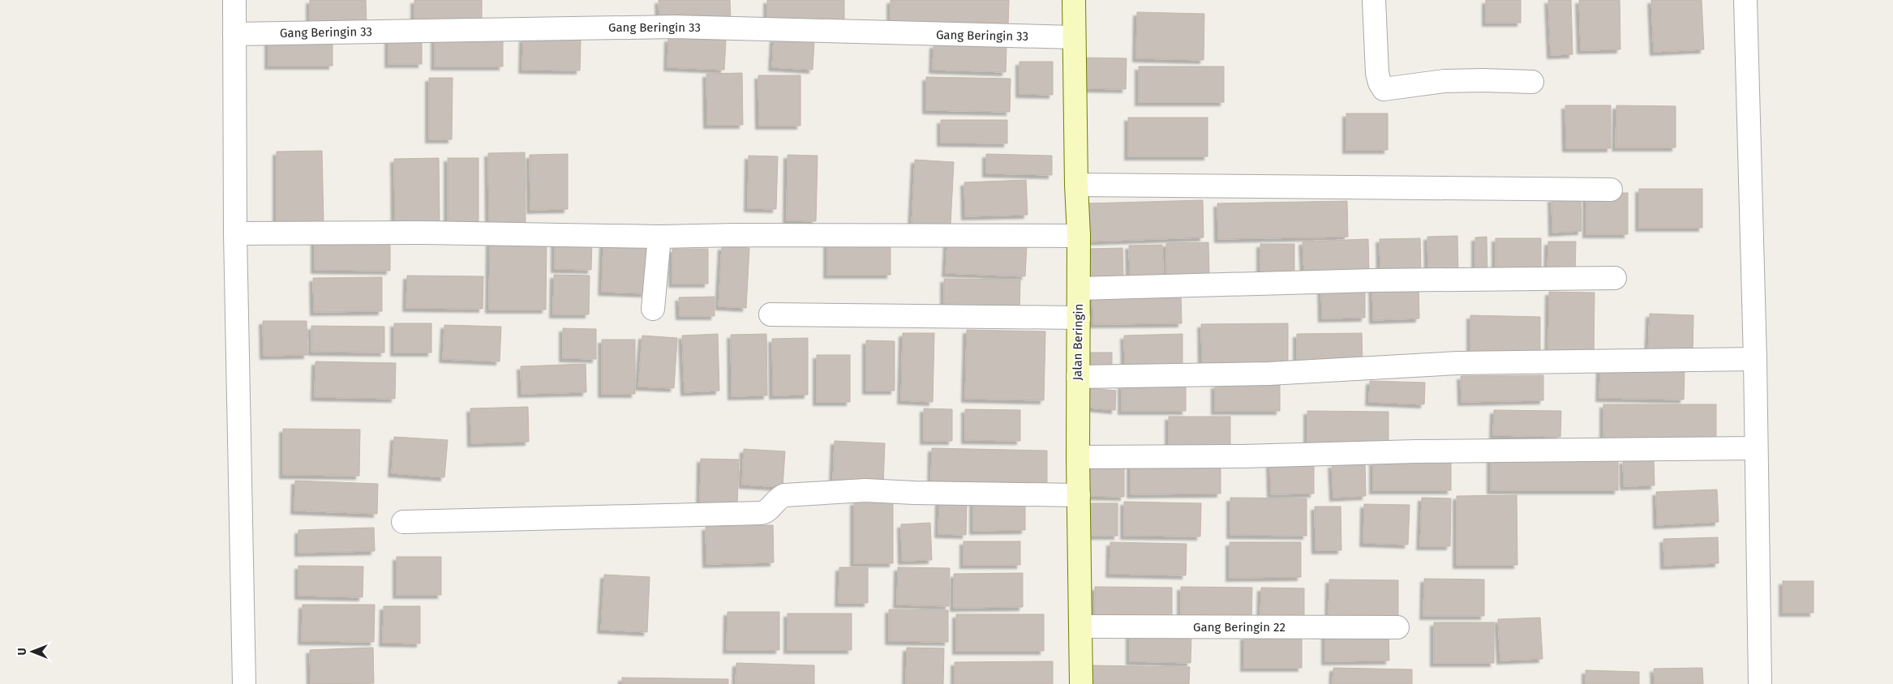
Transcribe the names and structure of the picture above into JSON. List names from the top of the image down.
{
  "streets": {
    "street": ["Gang Beringin 33", "Jalan Beringin", "Gang Beringin 22"]
  },
  "crossings": [
    ["Gang Beringin 33", "Jalan Beringin"],
    ["Jalan Beringin", "Gang Beringin 22"]
  ],
  "north": "left"
}
